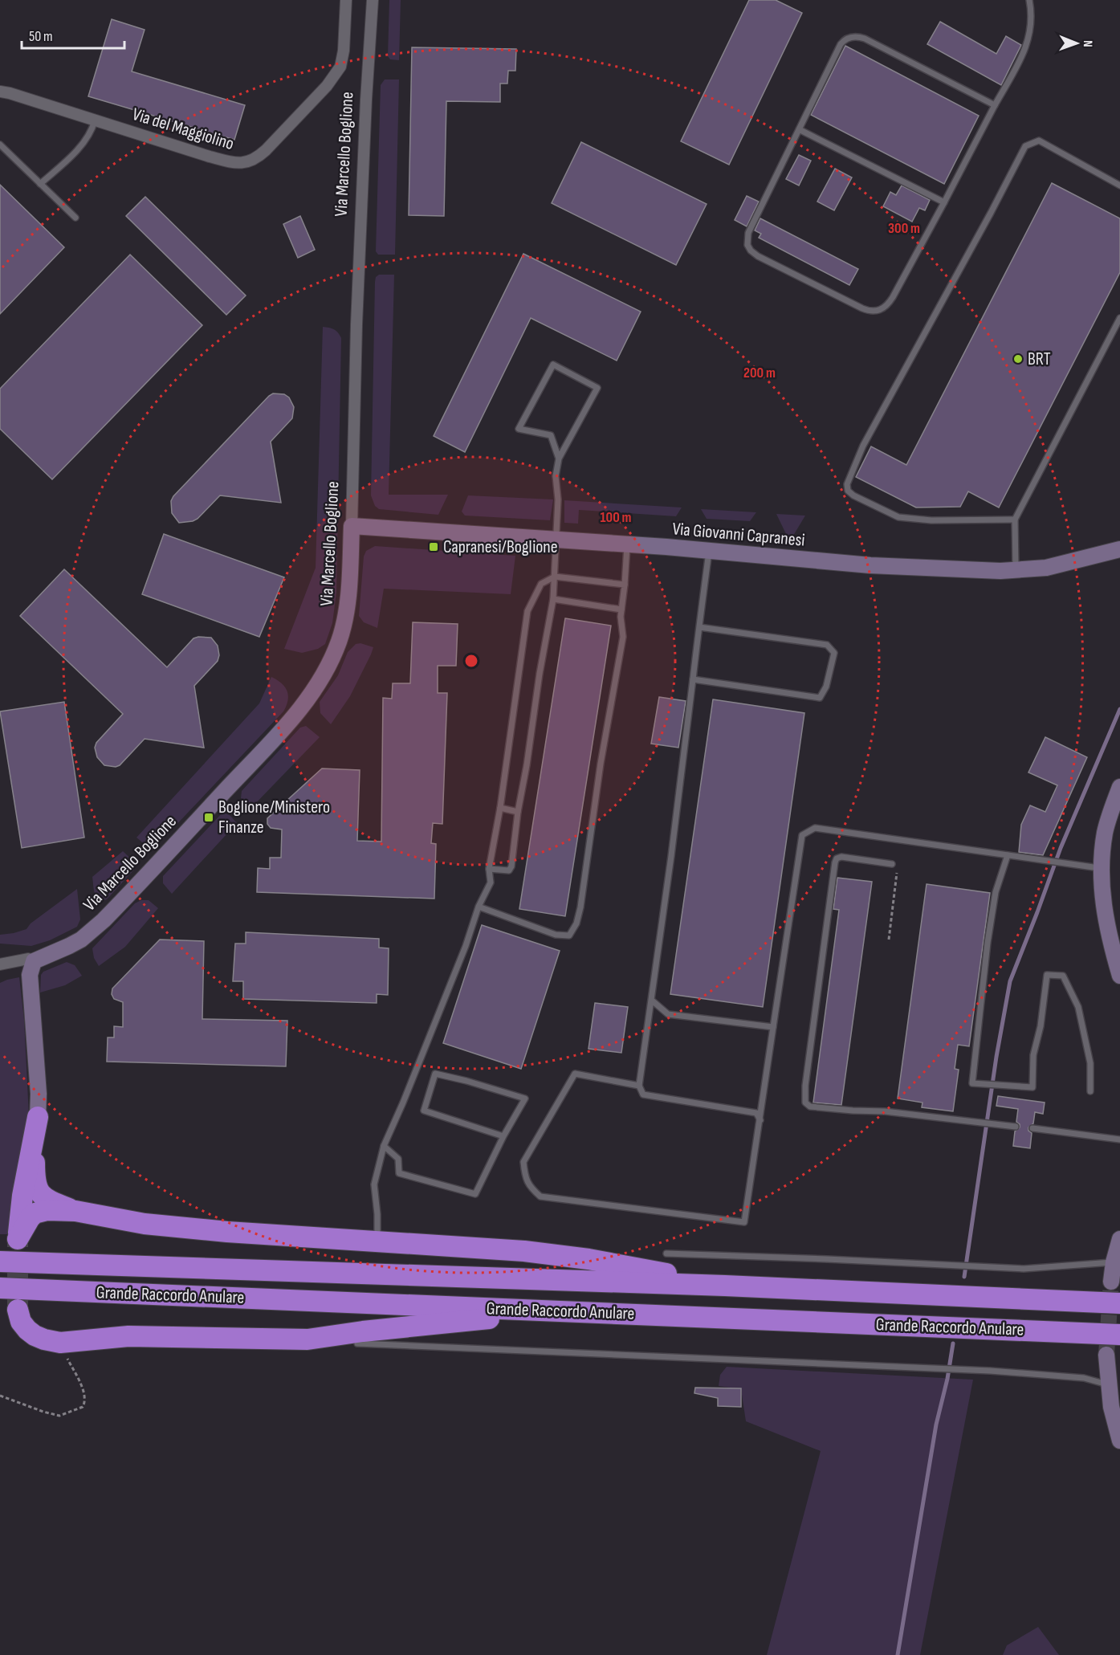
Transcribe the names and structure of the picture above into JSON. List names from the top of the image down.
{
  "streets": {
    "highway": ["Grande Raccordo Anulare"],
    "street": ["Via del Maggiolino", "Via Marcello Boglione", "Via Giovanni Capranesi"]
  },
  "crossings": [
    ["Via Marcello Boglione", "Via Giovanni Capranesi"]
  ],
  "places": {
    "other": ["BRT"],
    "transit": ["Capranesi/Boglione", "Boglione/Ministero Finanze"]
  },
  "scale_bar": "50 m",
  "north": "right",
  "rings": ["300 m", "200 m", "100 m"]
}
